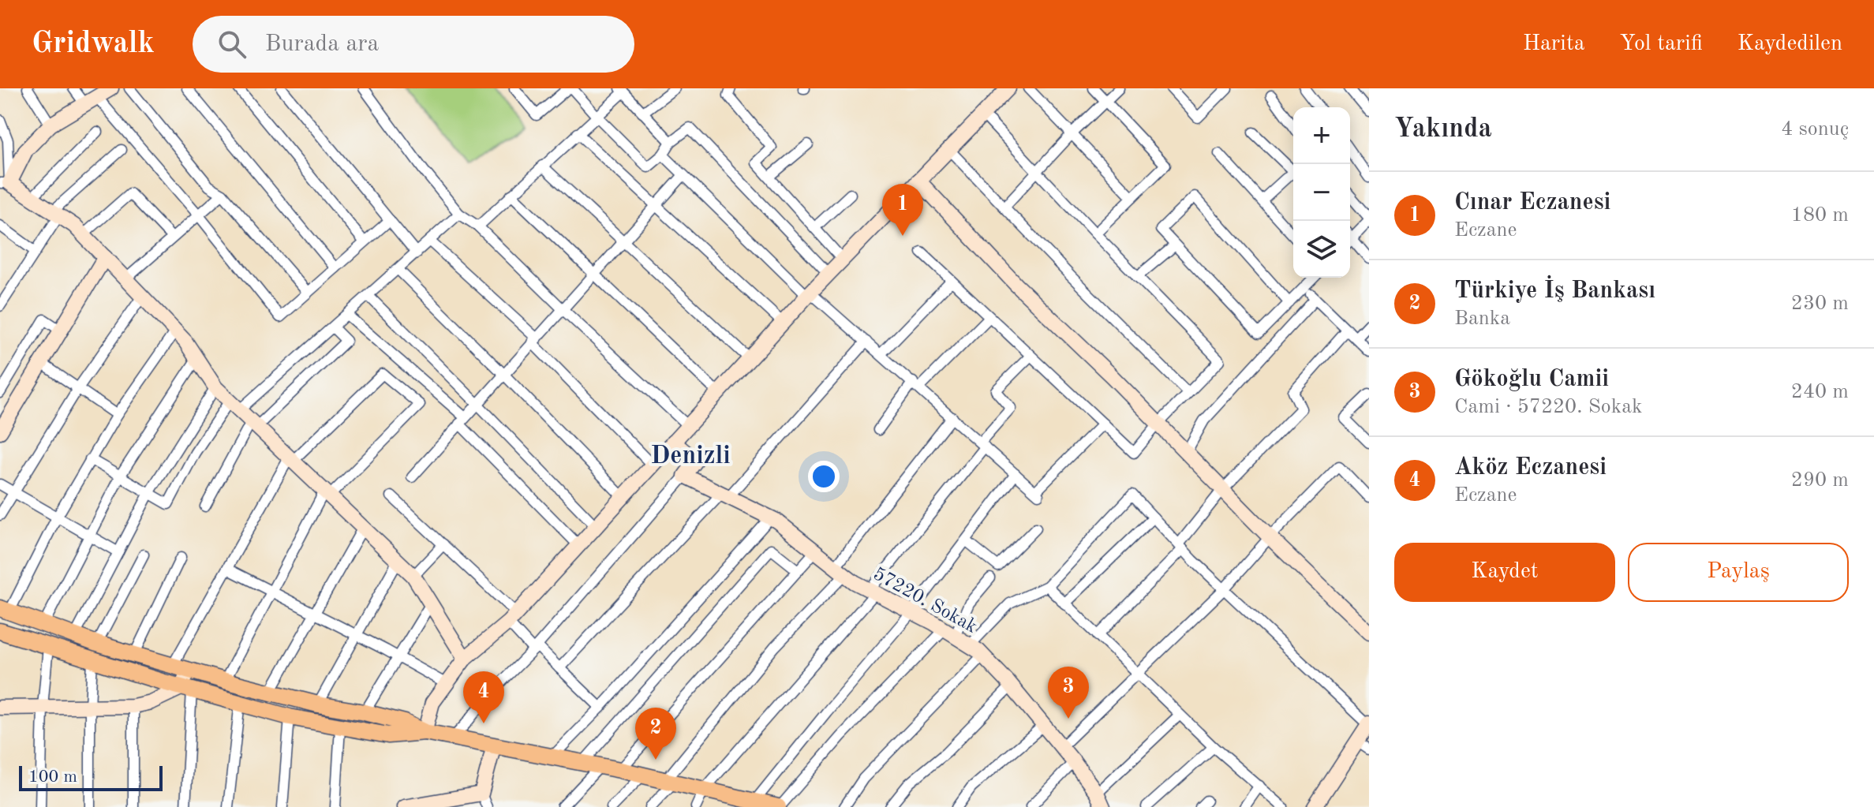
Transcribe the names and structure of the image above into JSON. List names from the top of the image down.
{
  "streets": {
    "street": ["57220. Sokak"]
  },
  "districts": ["Denizli"],
  "scale_bar": "100 m",
  "page": {
    "header": "Gridwalk",
    "search": "Burada ara",
    "nav": ["Harita", "Yol tarifi", "Kaydedilen"],
    "heading": ["Yakında", "4 sonuç"],
    "map_buttons": ["+", "−"],
    "list": [
      {
        "mark": "1",
        "name": "Cınar Eczanesi",
        "note": "Eczane",
        "value": "180 m"
      },
      {
        "mark": "2",
        "name": "Türkiye İş Bankası",
        "note": "Banka",
        "value": "230 m"
      },
      {
        "mark": "3",
        "name": "Gökoğlu Camii",
        "note": "Cami · 57220. Sokak",
        "value": "240 m"
      },
      {
        "mark": "4",
        "name": "Aköz Eczanesi",
        "note": "Eczane",
        "value": "290 m"
      }
    ],
    "pins": [
      "1",
      "3",
      "4",
      "2"
    ],
    "buttons": ["Kaydet", "Paylaş"],
    "scale": "100 m"
  }
}
